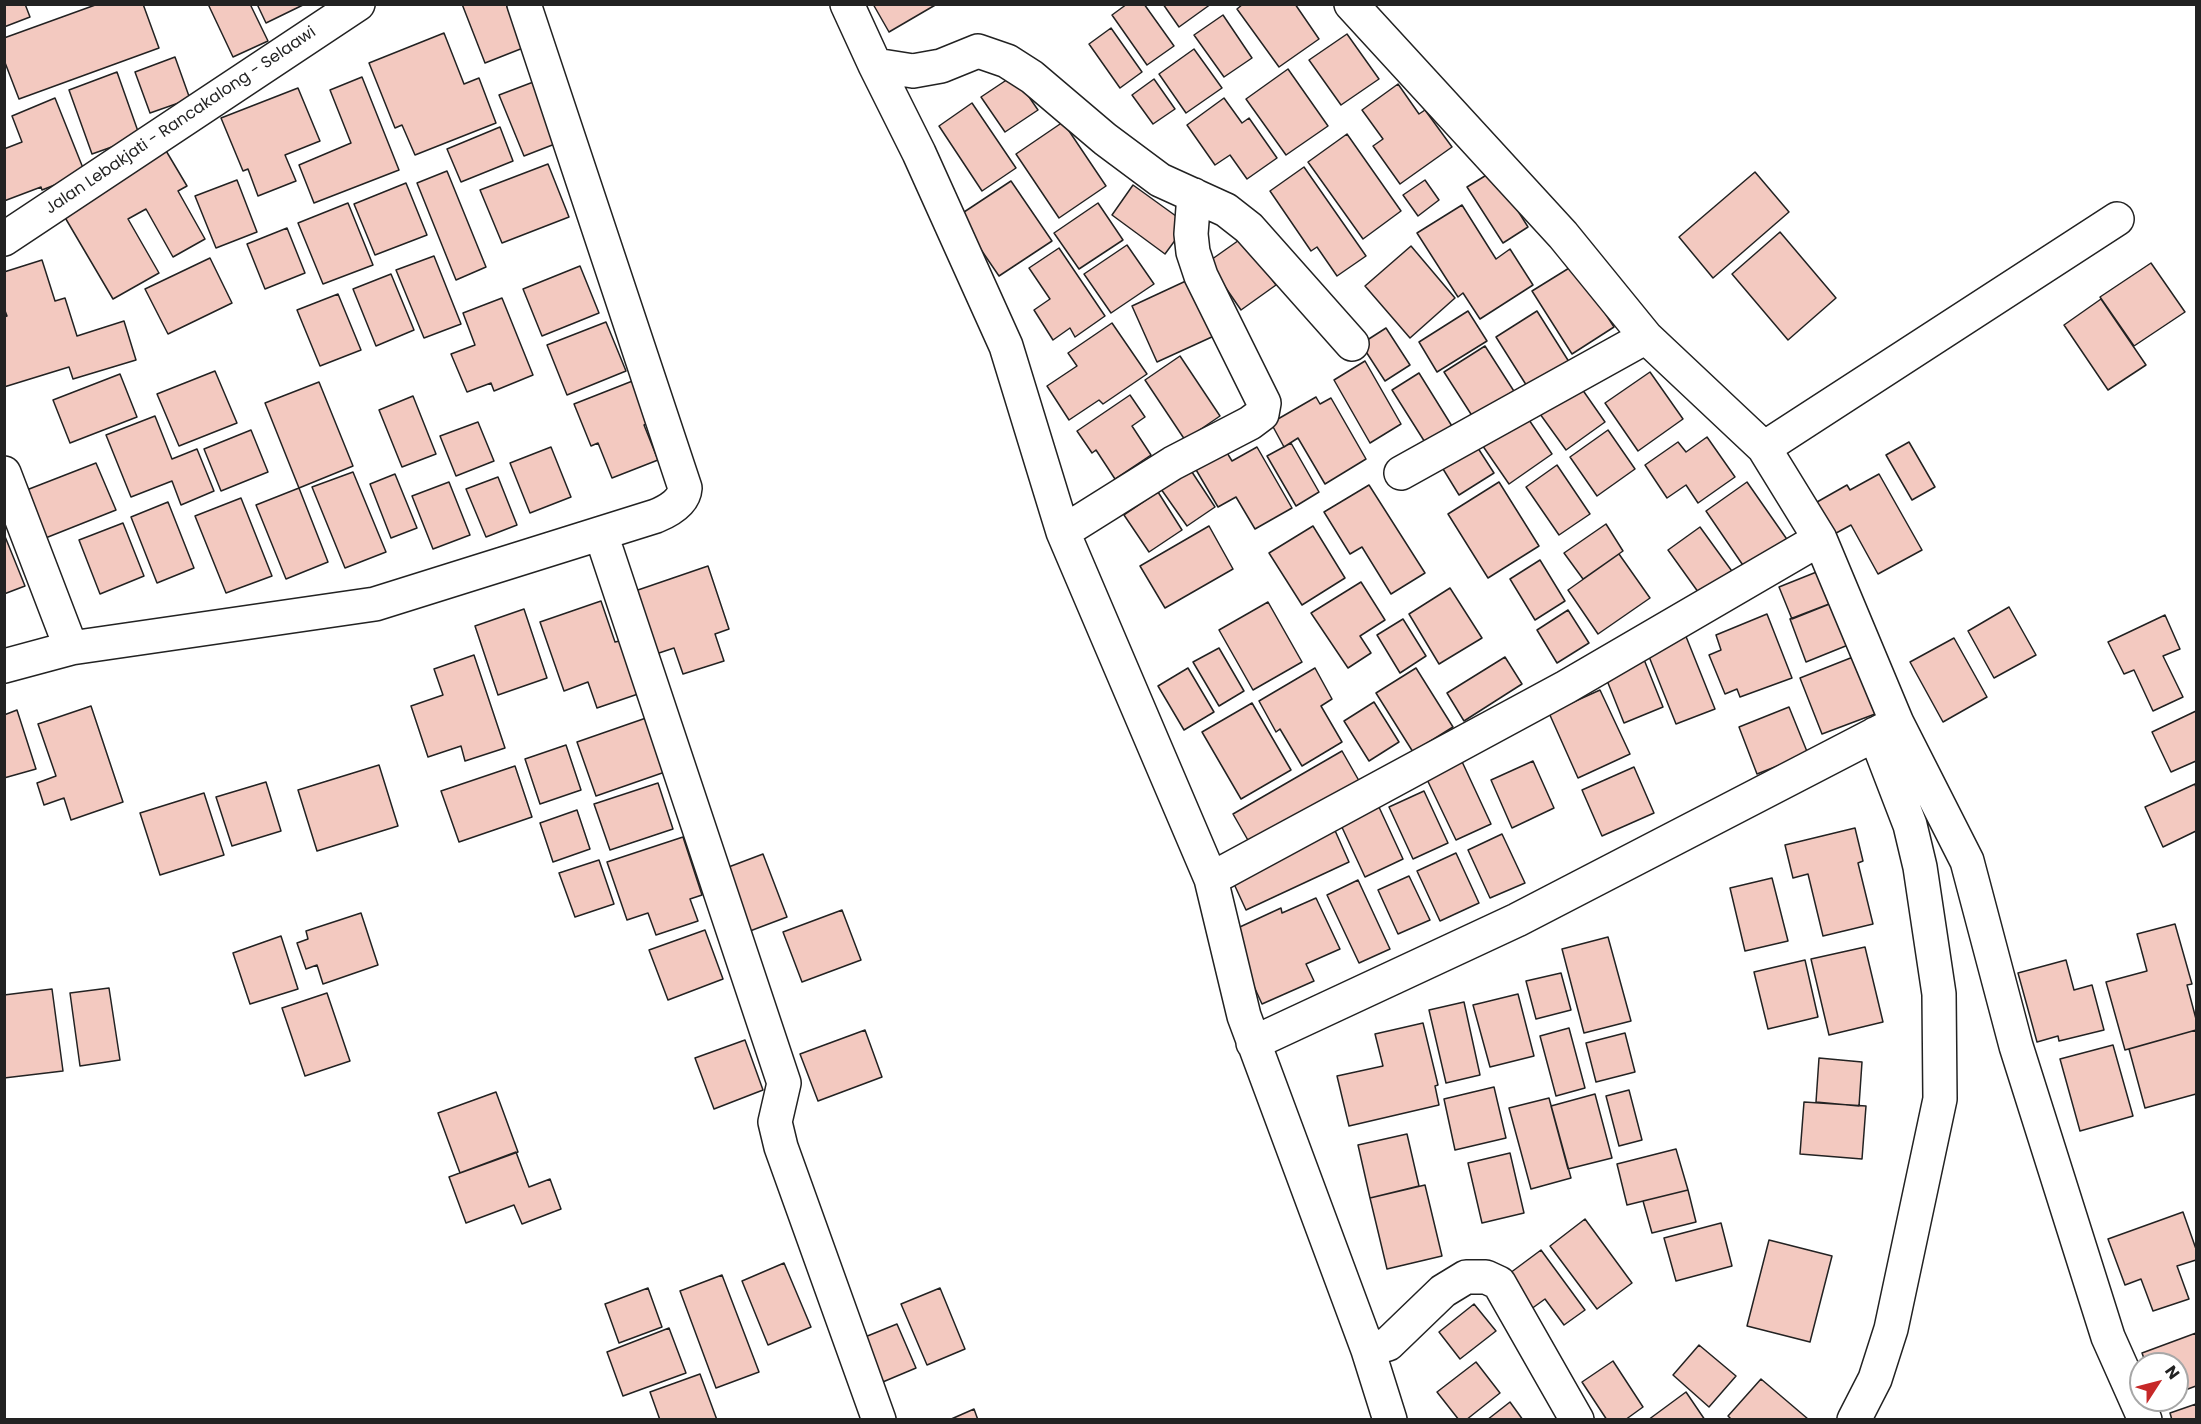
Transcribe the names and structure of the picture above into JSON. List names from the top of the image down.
{
  "streets": {
    "street": ["Jalan Lebakjati - Rancakalong - Selaawi"]
  },
  "north": "top right"
}
